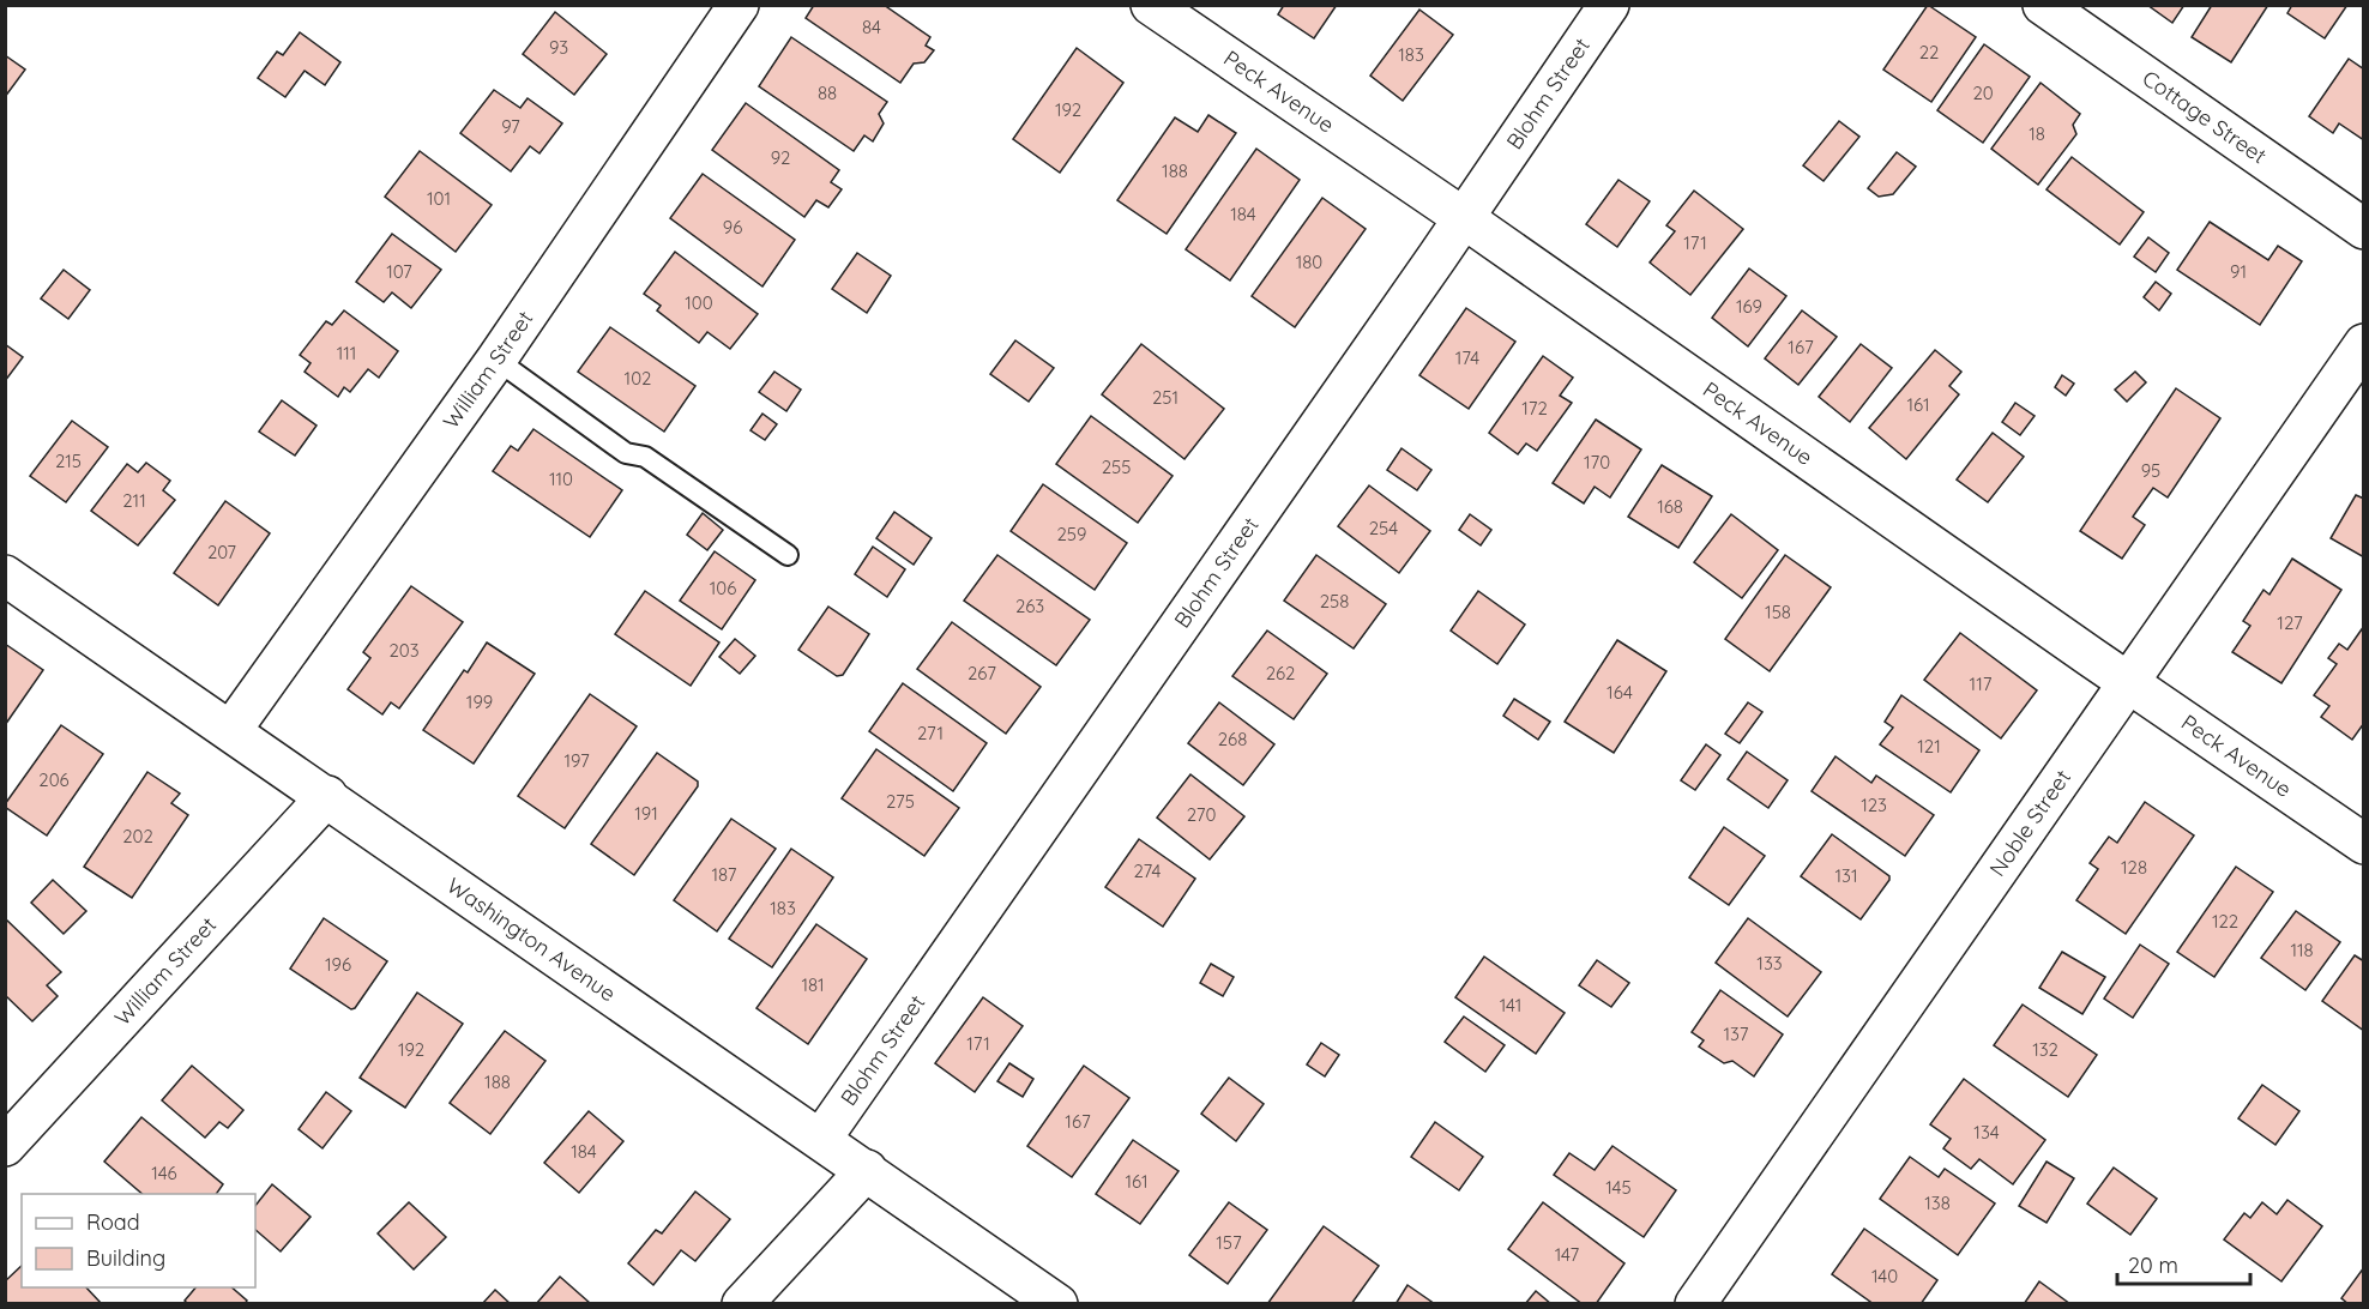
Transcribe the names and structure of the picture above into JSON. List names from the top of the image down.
{
  "streets": {
    "street": [
      "Peck Avenue",
      "Blohm Street",
      "Cottage Street",
      "William Street",
      "Noble Street",
      "Washington Avenue"
    ]
  },
  "crossings": [
    ["Peck Avenue", "Blohm Street"],
    ["Peck Avenue", "Noble Street"],
    ["Blohm Street", "Washington Avenue"],
    ["William Street", "Washington Avenue"]
  ],
  "house_numbers": [
    "84",
    "93",
    "22",
    "183",
    "88",
    "20",
    "192",
    "97",
    "18",
    "92",
    "188",
    "101",
    "184",
    "96",
    "171",
    "180",
    "107",
    "91",
    "100",
    "169",
    "167",
    "111",
    "174",
    "102",
    "251",
    "161",
    "172",
    "215",
    "170",
    "255",
    "95",
    "110",
    "211",
    "168",
    "254",
    "259",
    "207",
    "106",
    "258",
    "263",
    "158",
    "127",
    "203",
    "267",
    "262",
    "117",
    "164",
    "199",
    "271",
    "268",
    "121",
    "197",
    "206",
    "275",
    "123",
    "191",
    "270",
    "202",
    "128",
    "274",
    "187",
    "131",
    "183",
    "122",
    "118",
    "133",
    "196",
    "181",
    "141",
    "137",
    "171",
    "192",
    "132",
    "188",
    "167",
    "134",
    "184",
    "146",
    "161",
    "145",
    "138",
    "157",
    "147",
    "140"
  ],
  "legend": ["Road", "Building"],
  "scale_bar": "20 m"
}
